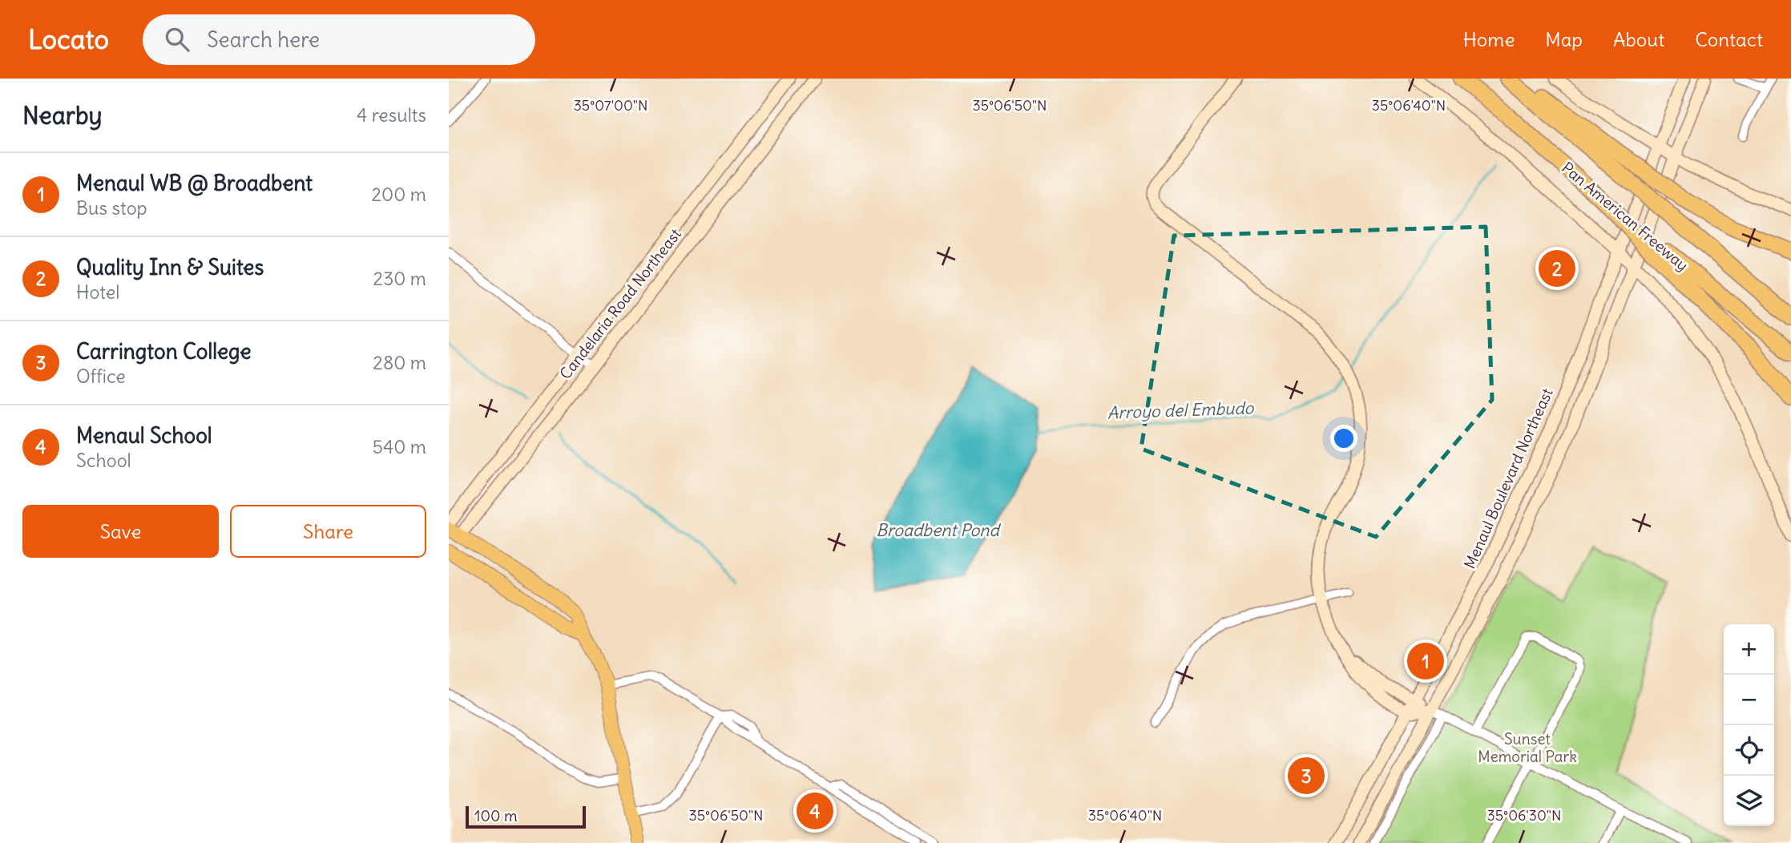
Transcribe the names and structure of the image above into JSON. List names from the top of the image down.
{
  "streets": {
    "highway": ["Pan American Freeway"],
    "main road": ["Candelaria Road Northeast", "Menaul Boulevard Northeast"]
  },
  "water": ["Arroyo del Embudo", "Broadbent Pond"],
  "parks": ["Sunset Memorial Park"],
  "scale_bar": "100 m",
  "page": {
    "header": "Locato",
    "search": "Search here",
    "nav": [
      "Home",
      "Map",
      "About",
      "Contact"
    ],
    "heading": ["Nearby", "4 results"],
    "list": [
      {
        "mark": "1",
        "name": "Menaul WB @ Broadbent",
        "note": "Bus stop",
        "value": "200 m"
      },
      {
        "mark": "2",
        "name": "Quality Inn & Suites",
        "note": "Hotel",
        "value": "230 m"
      },
      {
        "mark": "3",
        "name": "Carrington College",
        "note": "Office",
        "value": "280 m"
      },
      {
        "mark": "4",
        "name": "Menaul School",
        "note": "School",
        "value": "540 m"
      }
    ],
    "pins": [
      "2",
      "1",
      "3",
      "4"
    ],
    "buttons": ["Save", "Share"],
    "map_buttons": ["+", "−"],
    "scale": "100 m"
  },
  "coordinates": [
    "35°07'00\"N",
    "35°06'50\"N",
    "35°06'40\"N",
    "35°06'30\"N"
  ]
}
